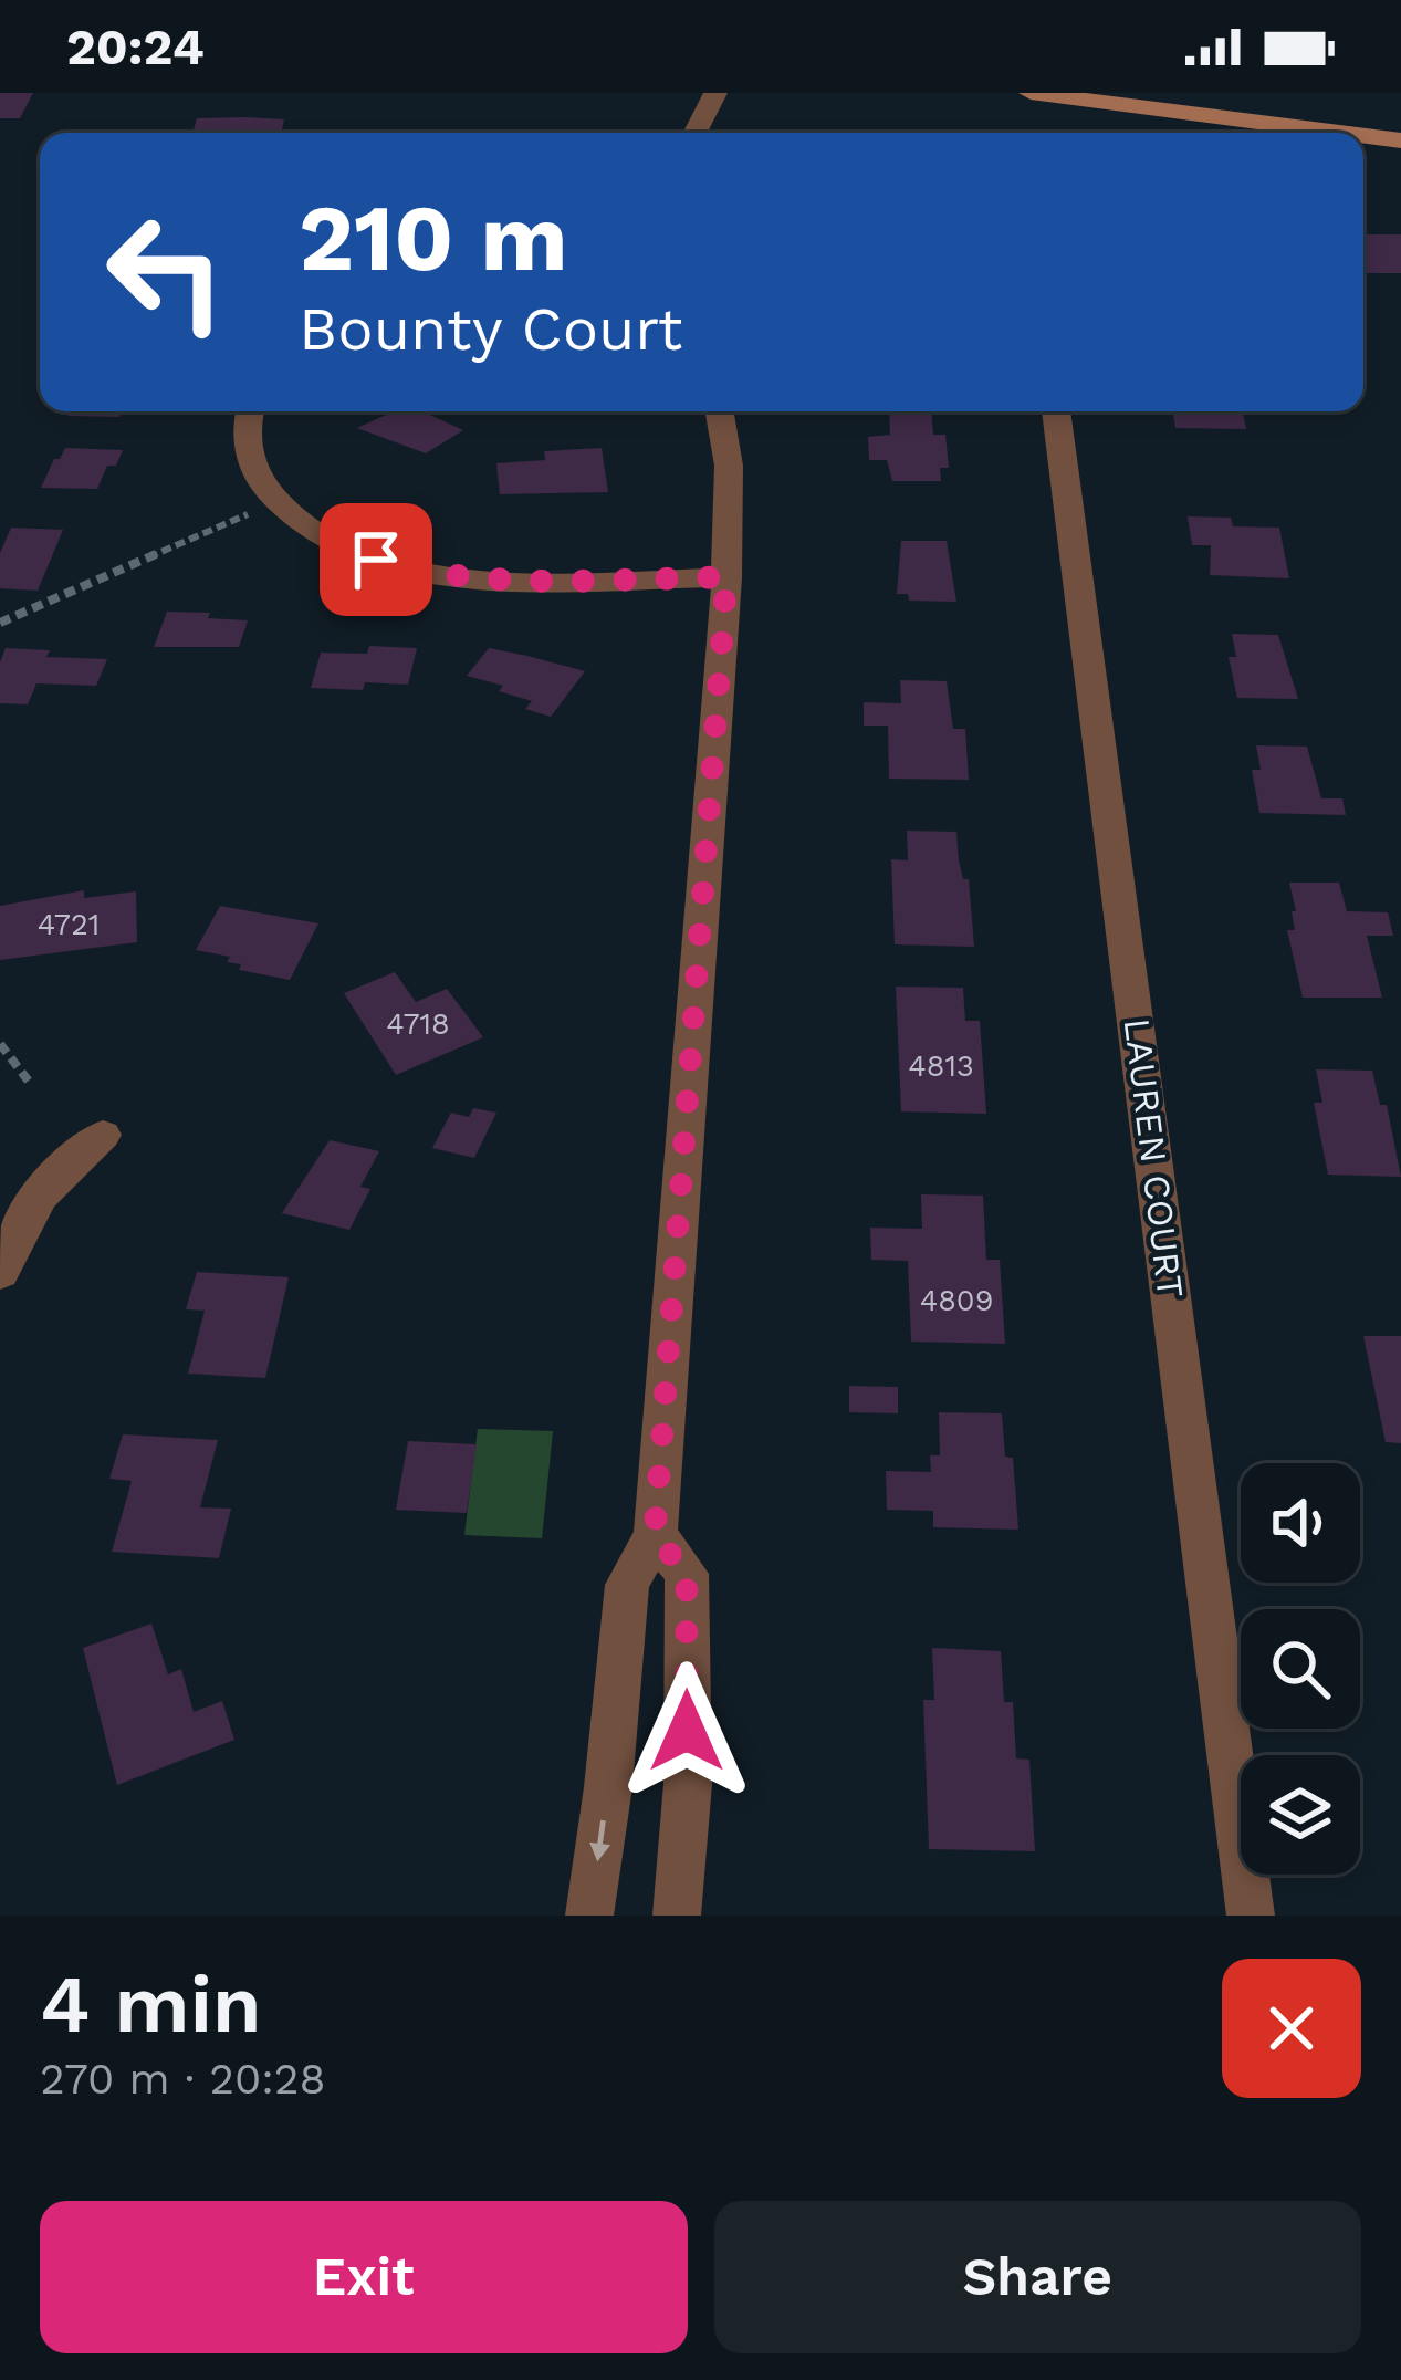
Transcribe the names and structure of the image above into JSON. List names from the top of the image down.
{
  "streets": {
    "street": ["LAUREN COURT"]
  },
  "house_numbers": [
    "4721",
    "4718",
    "4813",
    "4809"
  ],
  "page": {
    "status": "20:24",
    "turn": ["210 m", "Bounty Court"],
    "heading": ["4 min", "270 m · 20:28"],
    "buttons": ["Exit", "Share"]
  }
}
